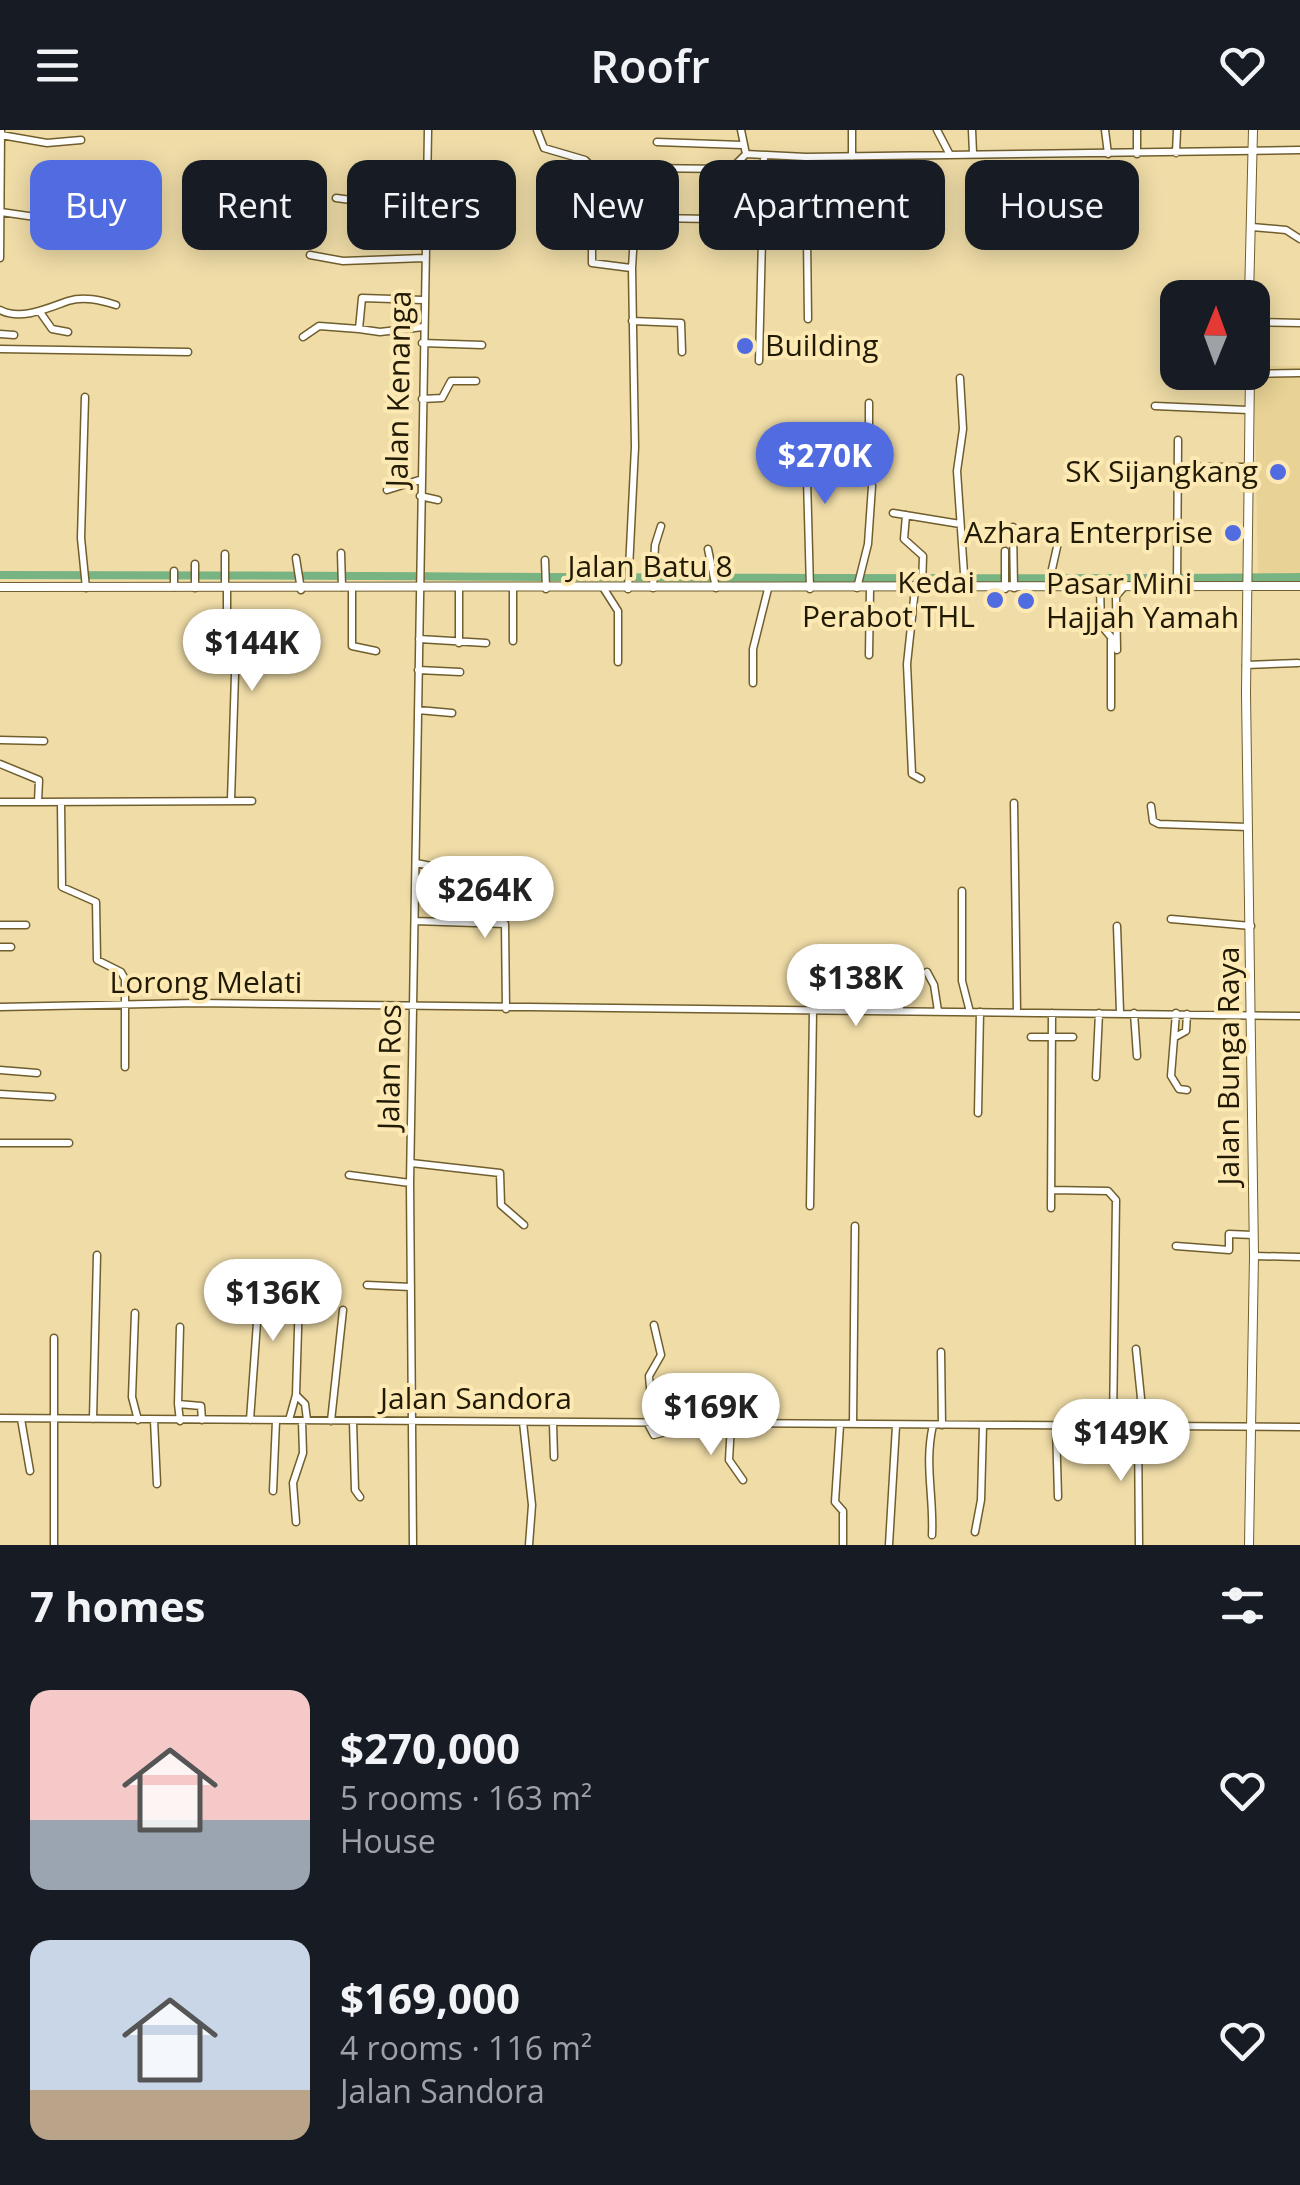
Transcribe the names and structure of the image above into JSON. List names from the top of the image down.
{
  "streets": {
    "street": [
      "Jalan Kenanga",
      "Jalan Batu 8",
      "Lorong Melati",
      "Jalan Bunga Raya",
      "Jalan Ros",
      "Jalan Sandora"
    ]
  },
  "crossings": [
    ["Jalan Kenanga", "Jalan Batu 8"],
    ["Jalan Kenanga", "Jalan Ros"],
    ["Jalan Batu 8", "Jalan Bunga Raya"],
    ["Jalan Batu 8", "Jalan Ros"],
    ["Lorong Melati", "Jalan Bunga Raya"],
    ["Lorong Melati", "Jalan Ros"],
    ["Jalan Ros", "Jalan Sandora"]
  ],
  "places": [
    "Building",
    "SK Sijangkang",
    "Azhara Enterprise",
    "Kedai Perabot THL",
    "Pasar Mini Hajjah Yamah"
  ],
  "north": "top",
  "page": {
    "header": "Roofr",
    "chip": [
      "Buy",
      "Rent",
      "Filters",
      "New",
      "Apartment",
      "House"
    ],
    "price": [
      "$270K",
      "$144K",
      "$264K",
      "$138K",
      "$136K",
      "$169K",
      "$149K"
    ],
    "heading": "7 homes",
    "list": [
      {
        "name": "$270,000",
        "note": "5 rooms · 163 m² · House"
      },
      {
        "name": "$169,000",
        "note": "4 rooms · 116 m² · Jalan Sandora"
      }
    ]
  }
}
